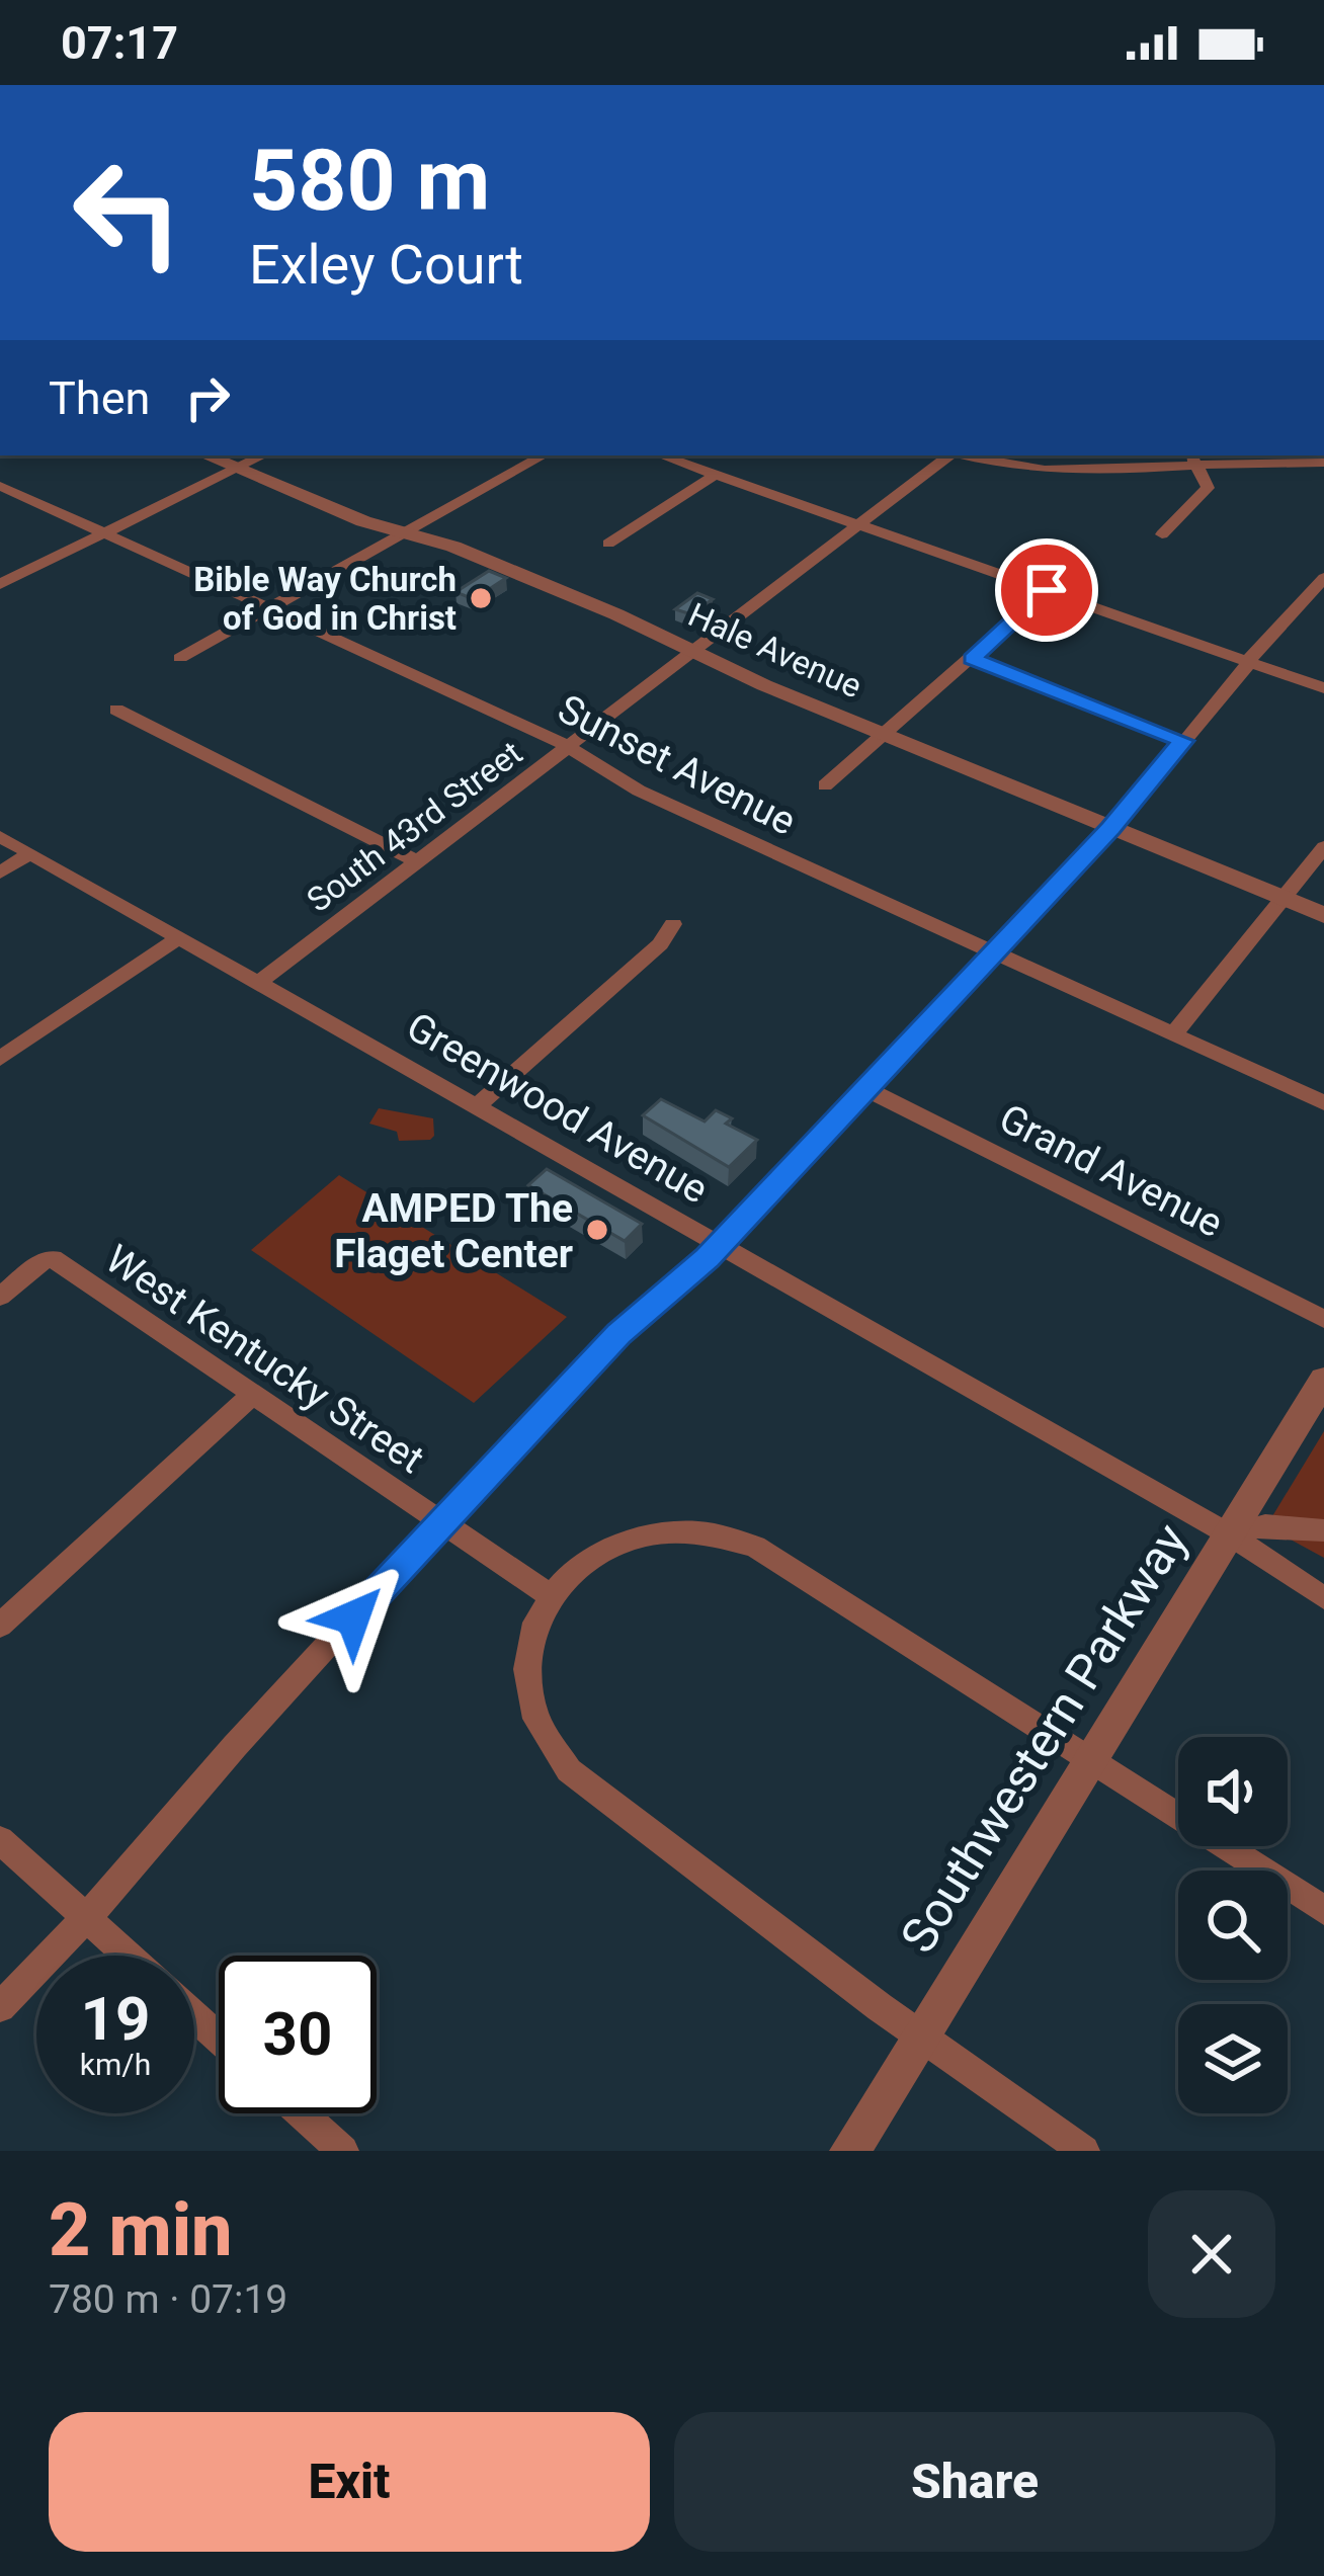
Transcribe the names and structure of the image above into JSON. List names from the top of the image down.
{
  "streets": {
    "street": [
      "Hale Avenue",
      "Sunset Avenue",
      "South 43rd Street",
      "Greenwood Avenue",
      "Grand Avenue",
      "West Kentucky Street",
      "Southwestern Parkway"
    ]
  },
  "crossings": [
    ["Hale Avenue", "South 43rd Street"],
    ["Sunset Avenue", "South 43rd Street"],
    ["South 43rd Street", "Greenwood Avenue"],
    ["Greenwood Avenue", "Southwestern Parkway"]
  ],
  "places": ["Bible Way Church of God in Christ", "AMPED The Flaget Center"],
  "page": {
    "status": "07:17",
    "turn": ["580 m", "Exley Court"],
    "then": "Then",
    "speed": "19 km/h",
    "limit": "30",
    "heading": ["2 min", "780 m · 07:19"],
    "buttons": ["Exit", "Share"]
  }
}
